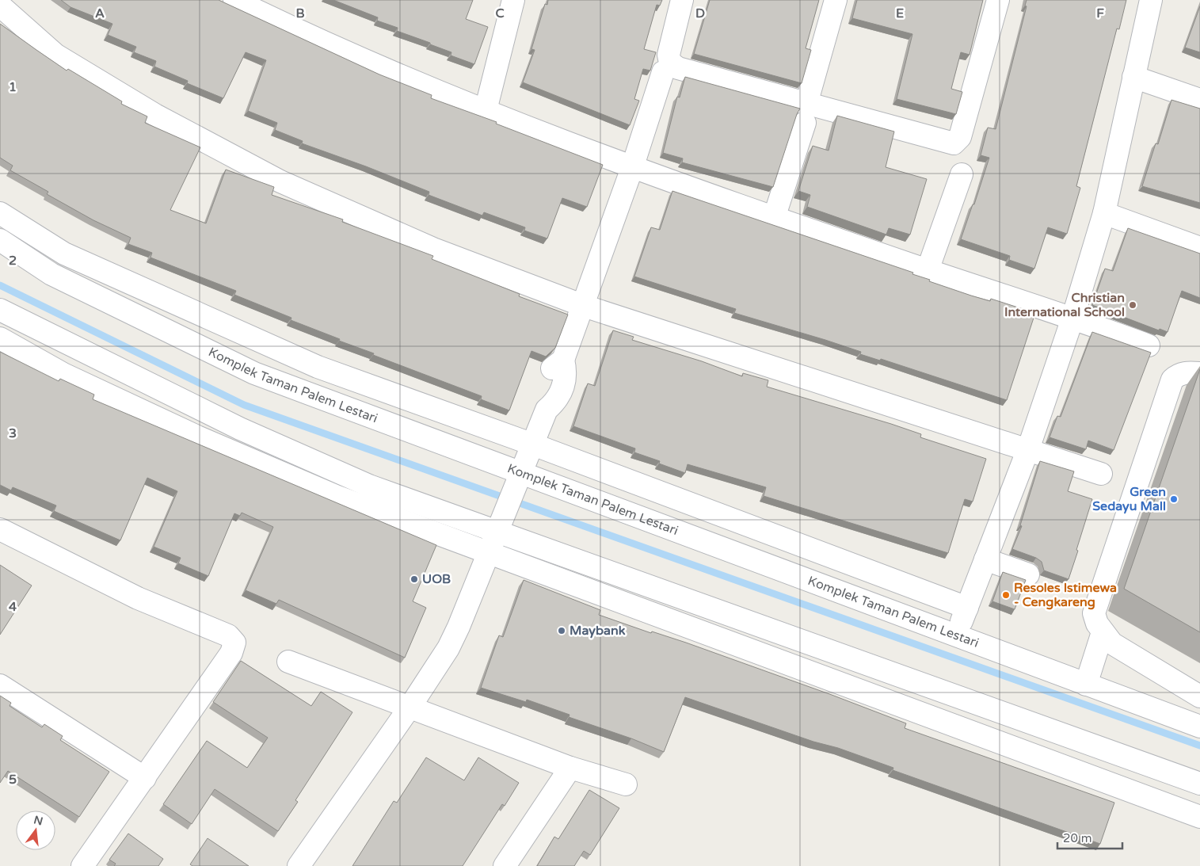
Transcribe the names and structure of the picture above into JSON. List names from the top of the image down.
{
  "streets": {
    "street": ["Komplek Taman Palem Lestari"]
  },
  "places": [
    "Christian International School",
    "Green Sedayu Mall",
    "UOB",
    "Resoles Istimewa - Cengkareng",
    "Maybank"
  ],
  "scale_bar": "20 m",
  "north": "top",
  "grid": {
    "columns": [
      "A",
      "B",
      "C",
      "D",
      "E",
      "F"
    ],
    "rows": [
      "1",
      "2",
      "3",
      "4",
      "5"
    ]
  }
}
